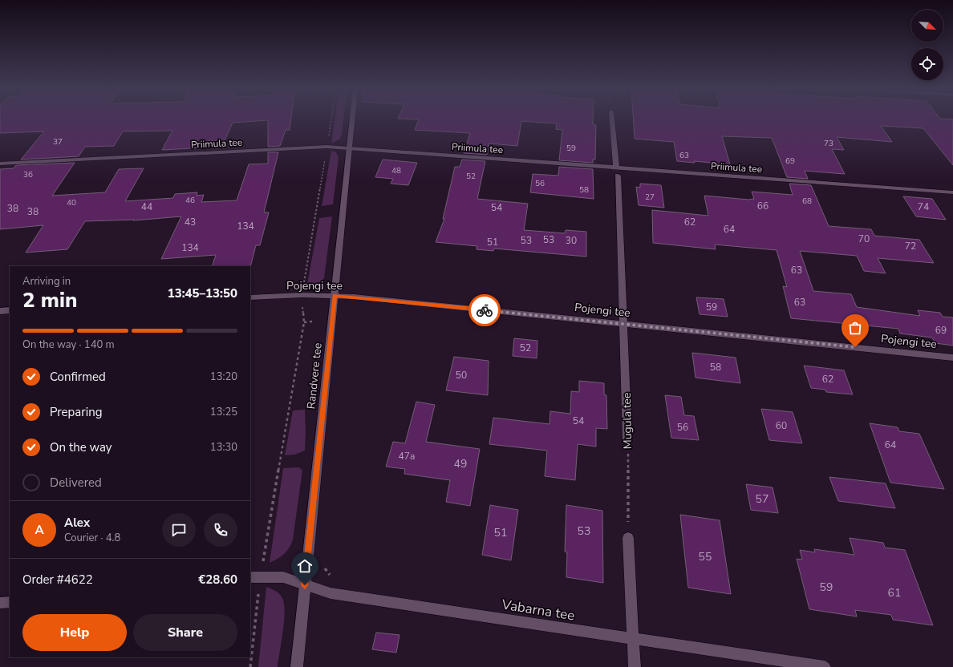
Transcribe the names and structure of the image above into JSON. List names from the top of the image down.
{
  "streets": {
    "street": [
      "Priimula tee",
      "Pojengi tee",
      "Randvere tee",
      "Mugula tee",
      "Vabarna tee"
    ]
  },
  "crossings": [
    ["Priimula tee", "Randvere tee"],
    ["Pojengi tee", "Randvere tee"],
    ["Pojengi tee", "Mugula tee"],
    ["Randvere tee", "Vabarna tee"]
  ],
  "house_numbers": [
    "37",
    "73",
    "59",
    "63",
    "69",
    "48",
    "36",
    "52",
    "56",
    "58",
    "27",
    "46",
    "68",
    "40",
    "66",
    "44",
    "74",
    "54",
    "38",
    "38",
    "43",
    "62",
    "134",
    "64",
    "70",
    "53",
    "53",
    "30",
    "51",
    "72",
    "134",
    "63",
    "63",
    "59",
    "69",
    "52",
    "58",
    "50",
    "62",
    "54",
    "60",
    "56",
    "64",
    "47a",
    "49",
    "57",
    "53",
    "51",
    "55",
    "59",
    "61"
  ],
  "north": "bottom right",
  "page": {
    "heading": ["2 min", "Arriving in", "13:45–13:50"],
    "panel": [
      "Alex",
      "Courier · 4.8",
      "Order #4622",
      "€28.60"
    ],
    "bar": "On the way · 140 m",
    "list": [
      ["Confirmed", "13:20"],
      ["Preparing", "13:25"],
      ["On the way", "13:30"],
      "Delivered"
    ],
    "round": "A",
    "buttons": ["Help", "Share"]
  }
}
